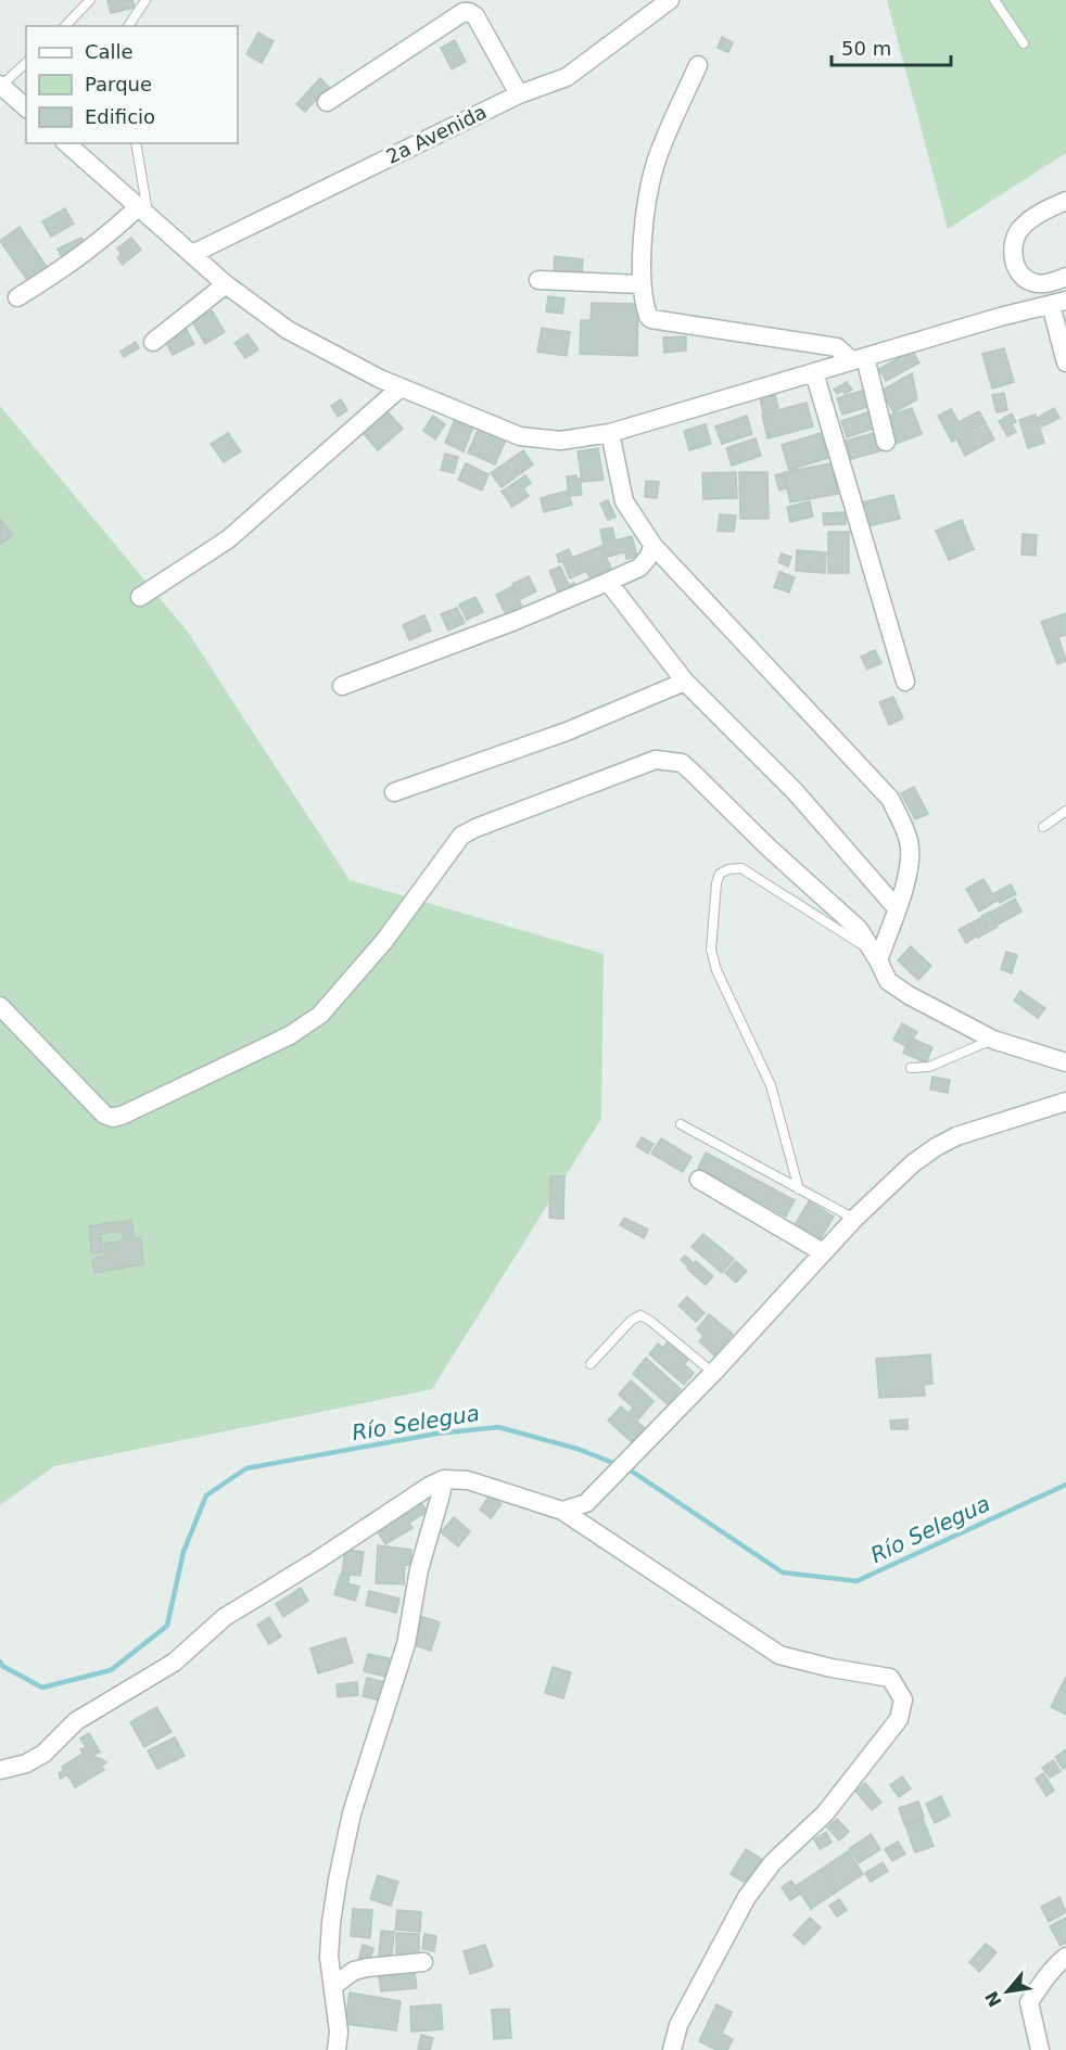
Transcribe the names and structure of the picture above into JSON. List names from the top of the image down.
{
  "streets": {
    "street": ["2a Avenida"]
  },
  "water": ["Río Selegua"],
  "legend": ["Calle", "Parque", "Edificio"],
  "scale_bar": "50 m",
  "north": "bottom left"
}
